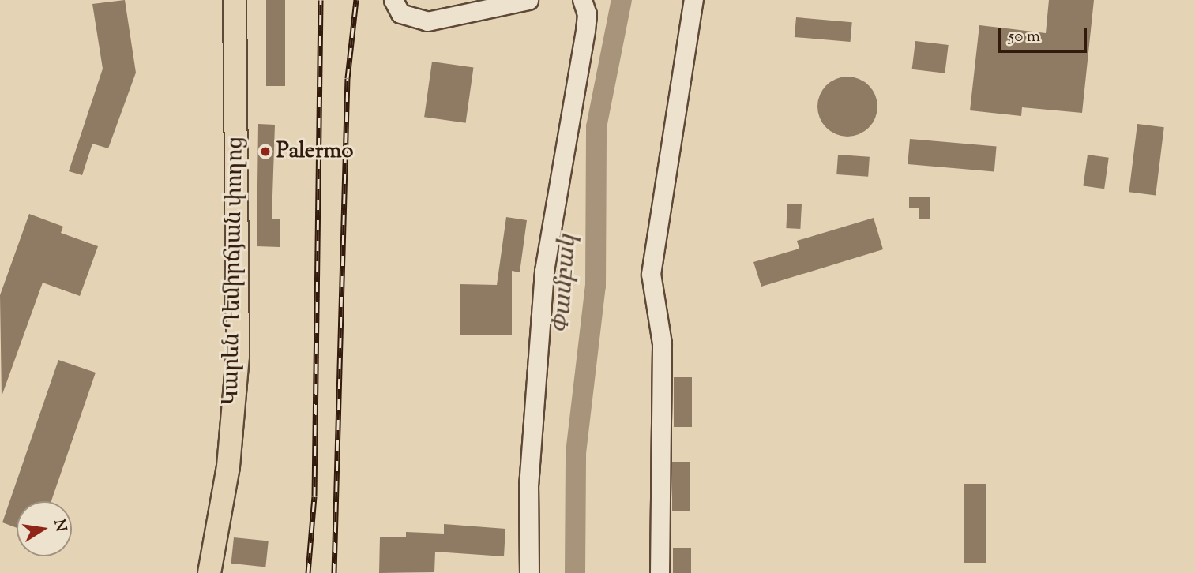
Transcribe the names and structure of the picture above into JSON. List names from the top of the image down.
{
  "streets": {
    "main road": ["Կարեն Դեմիրճյան փողոց"]
  },
  "water": ["Փամբակ"],
  "places": ["Palermo"],
  "scale_bar": "50 m",
  "north": "right"
}
